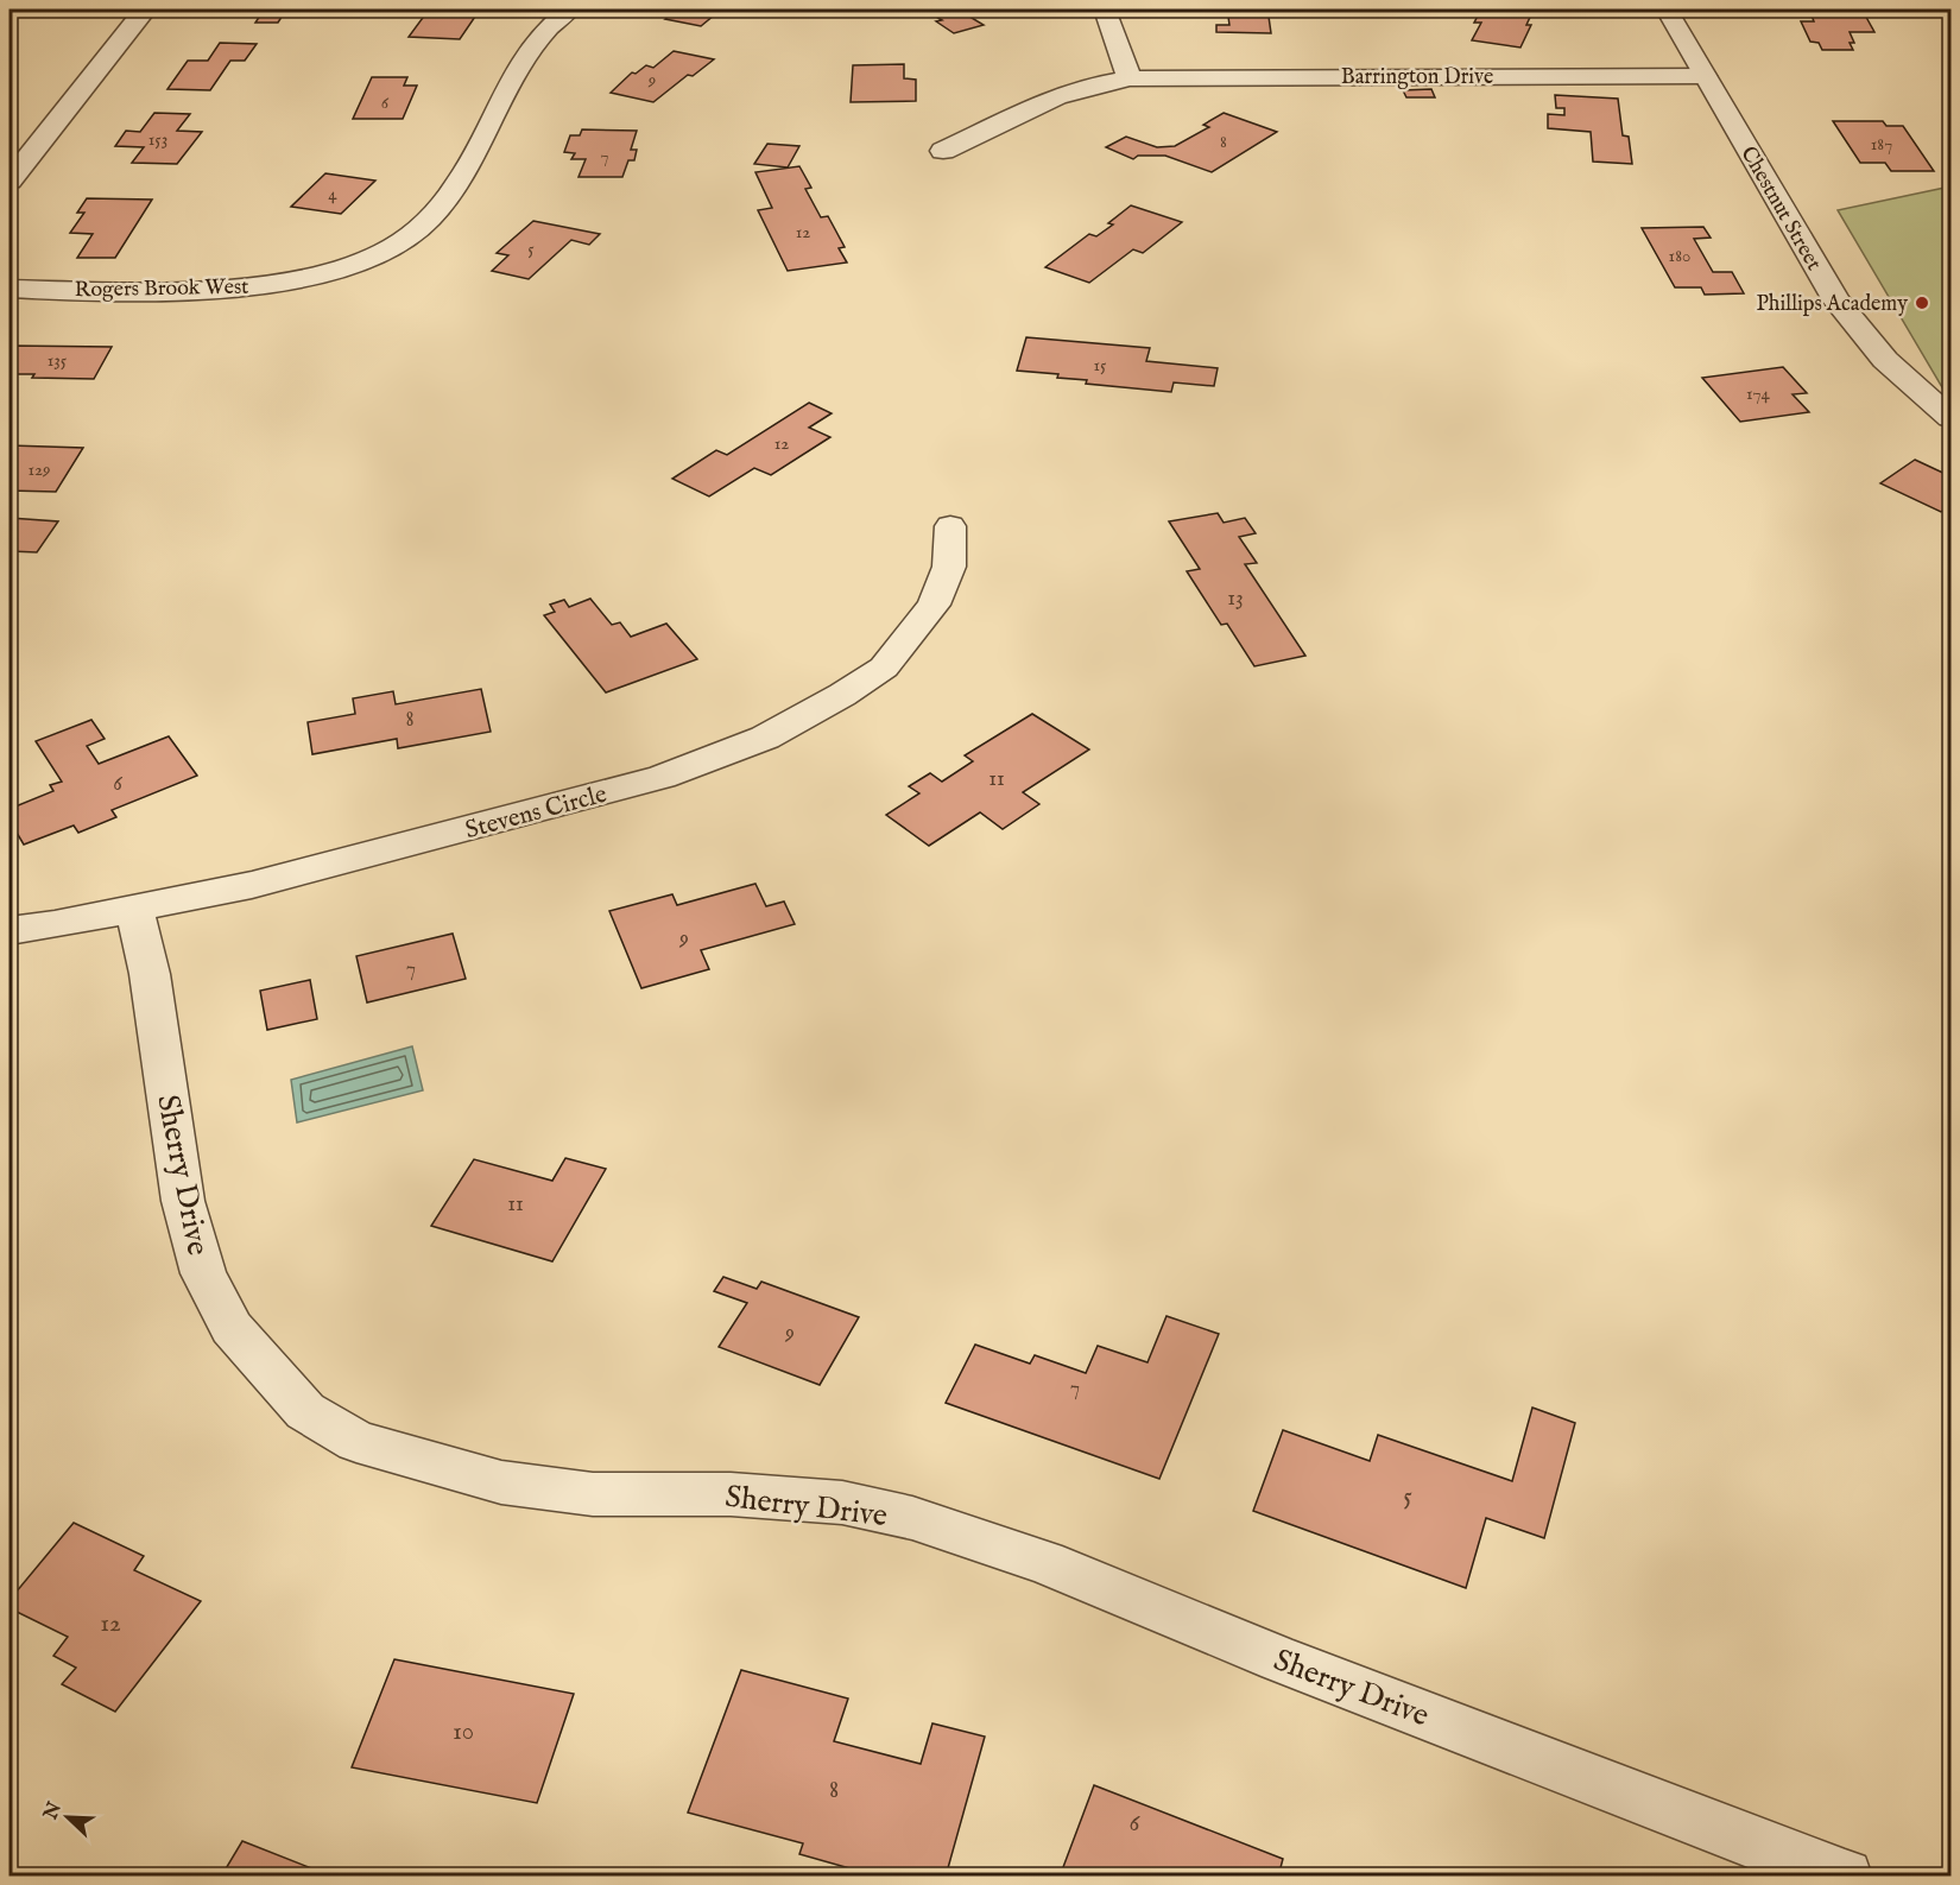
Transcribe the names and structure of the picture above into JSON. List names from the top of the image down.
{
  "streets": {
    "street": [
      "Barrington Drive",
      "Chestnut Street",
      "Rogers Brook West",
      "Stevens Circle",
      "Sherry Drive"
    ]
  },
  "crossings": [
    ["Barrington Drive", "Chestnut Street"],
    ["Stevens Circle", "Sherry Drive"]
  ],
  "places": ["Phillips Academy"],
  "house_numbers": [
    "9",
    "6",
    "153",
    "8",
    "187",
    "7",
    "4",
    "12",
    "5",
    "180",
    "135",
    "15",
    "174",
    "12",
    "129",
    "13",
    "8",
    "11",
    "6",
    "9",
    "7",
    "11",
    "9",
    "7",
    "5",
    "12",
    "10",
    "8",
    "6"
  ],
  "north": "top left"
}
